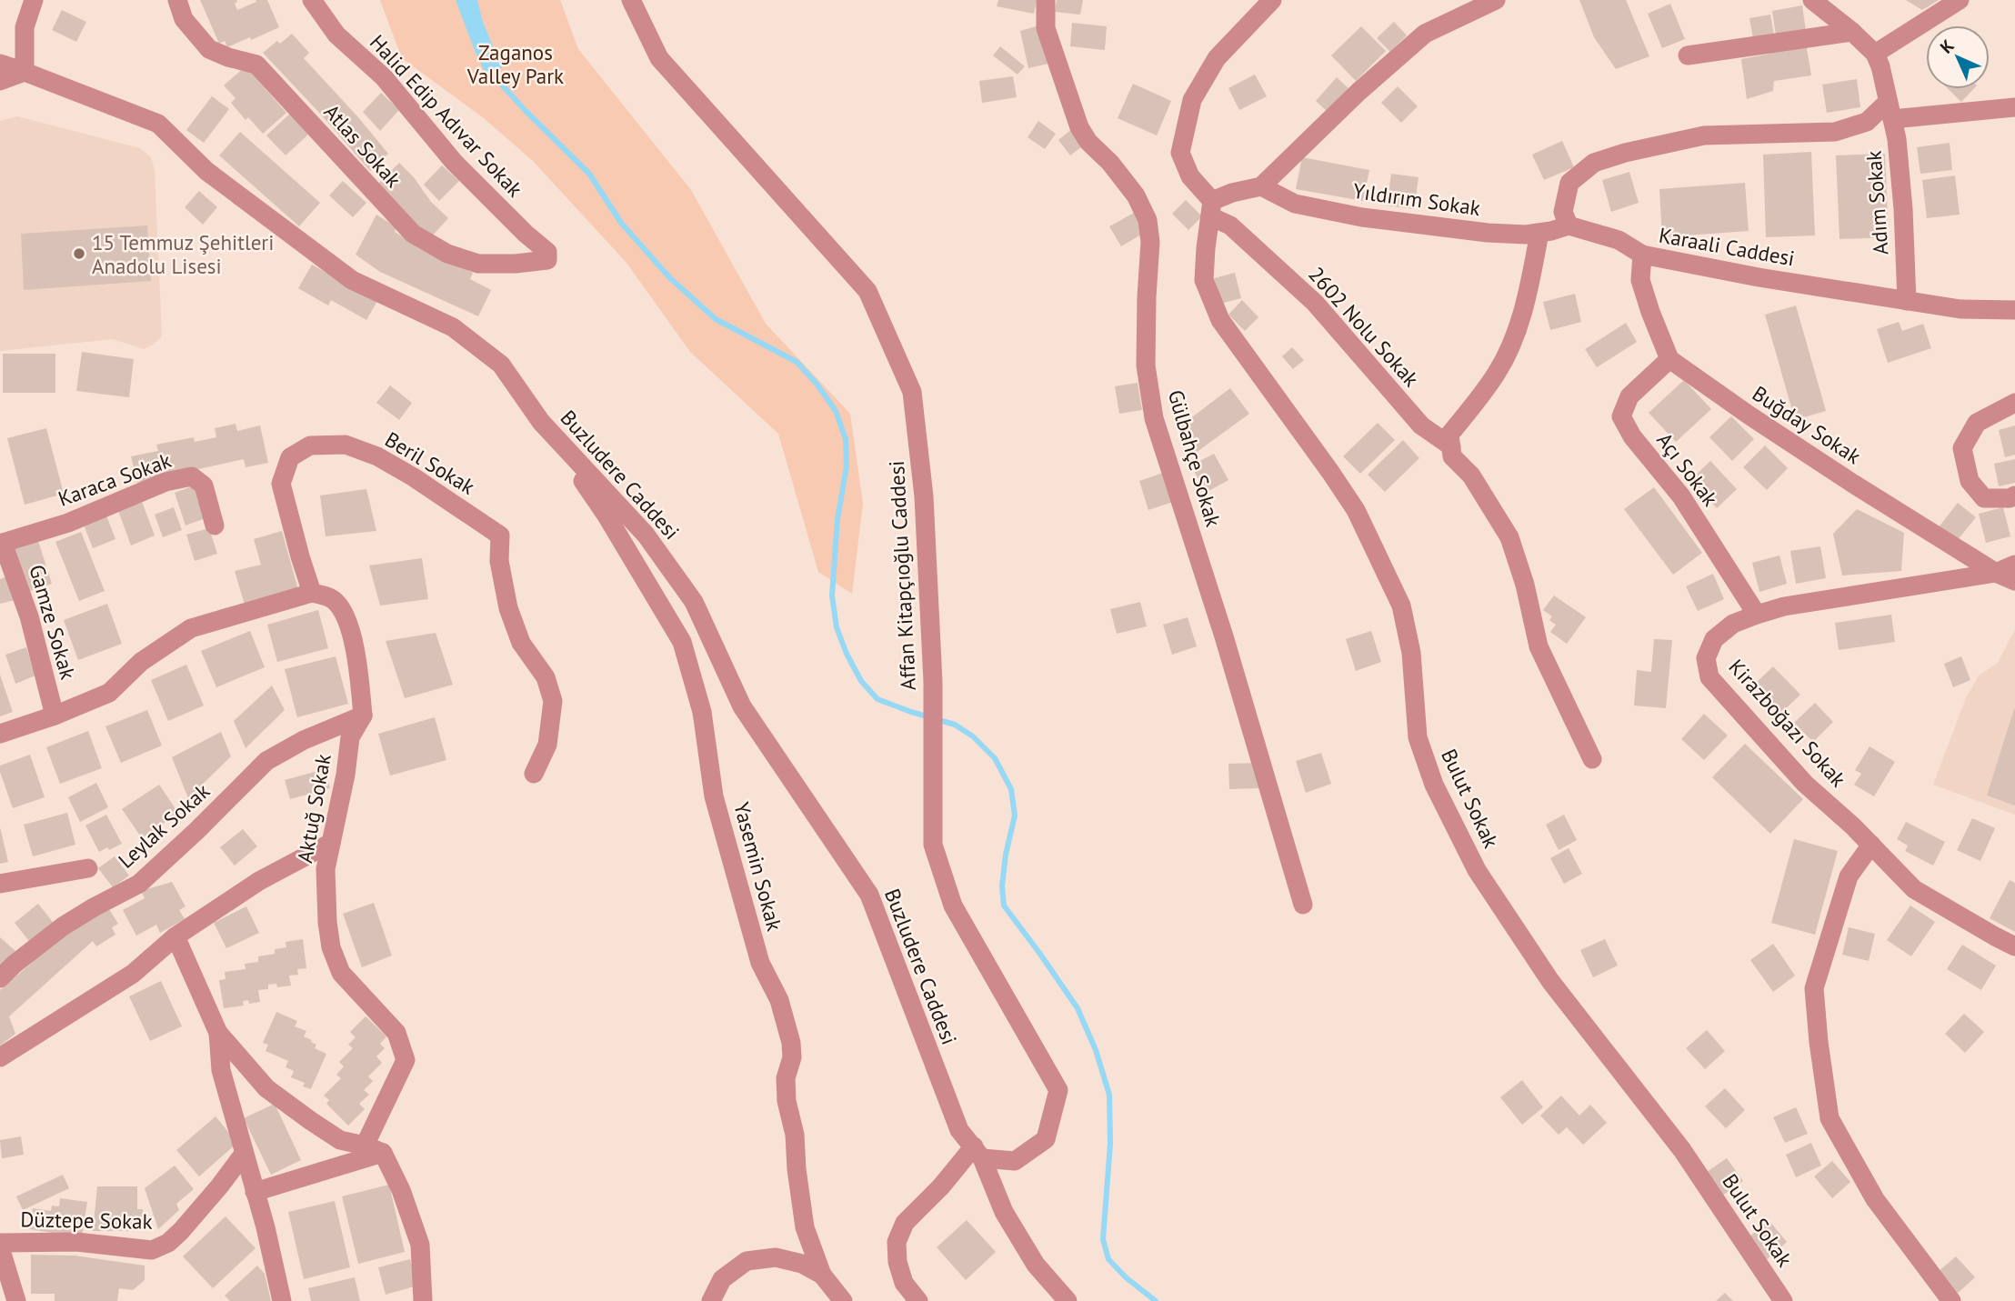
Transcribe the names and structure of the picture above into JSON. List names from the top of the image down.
{
  "streets": {
    "street": [
      "Halid Edip Adıvar Sokak",
      "Atlas Sokak",
      "Yıldırım Sokak",
      "Adım Sokak",
      "Karaali Caddesi",
      "2602 Nolu Sokak",
      "Buğday Sokak",
      "Gülbahçe Sokak",
      "Beril Sokak",
      "Açı Sokak",
      "Buzludere Caddesi",
      "Karaca Sokak",
      "Affan Kitapçıoğlu Caddesi",
      "Gamze Sokak",
      "Kirazboğazı Sokak",
      "Bulut Sokak",
      "Aktuğ Sokak",
      "Leylak Sokak",
      "Yasemin Sokak",
      "Düztepe Sokak"
    ]
  },
  "crossings": [
    ["Halid Edip Adıvar Sokak", "Atlas Sokak"],
    ["Yıldırım Sokak", "Karaali Caddesi"],
    ["Adım Sokak", "Karaali Caddesi"],
    ["2602 Nolu Sokak", "Bulut Sokak"],
    ["Buğday Sokak", "Açı Sokak"],
    ["Buğday Sokak", "Kirazboğazı Sokak"],
    ["Açı Sokak", "Kirazboğazı Sokak"],
    ["Buzludere Caddesi", "Affan Kitapçıoğlu Caddesi"],
    ["Buzludere Caddesi", "Yasemin Sokak"],
    ["Karaca Sokak", "Gamze Sokak"],
    ["Aktuğ Sokak", "Leylak Sokak"]
  ],
  "parks": ["Zaganos Valley Park"],
  "places": ["15 Temmuz Şehitleri Anadolu Lisesi"],
  "north": "top left"
}
